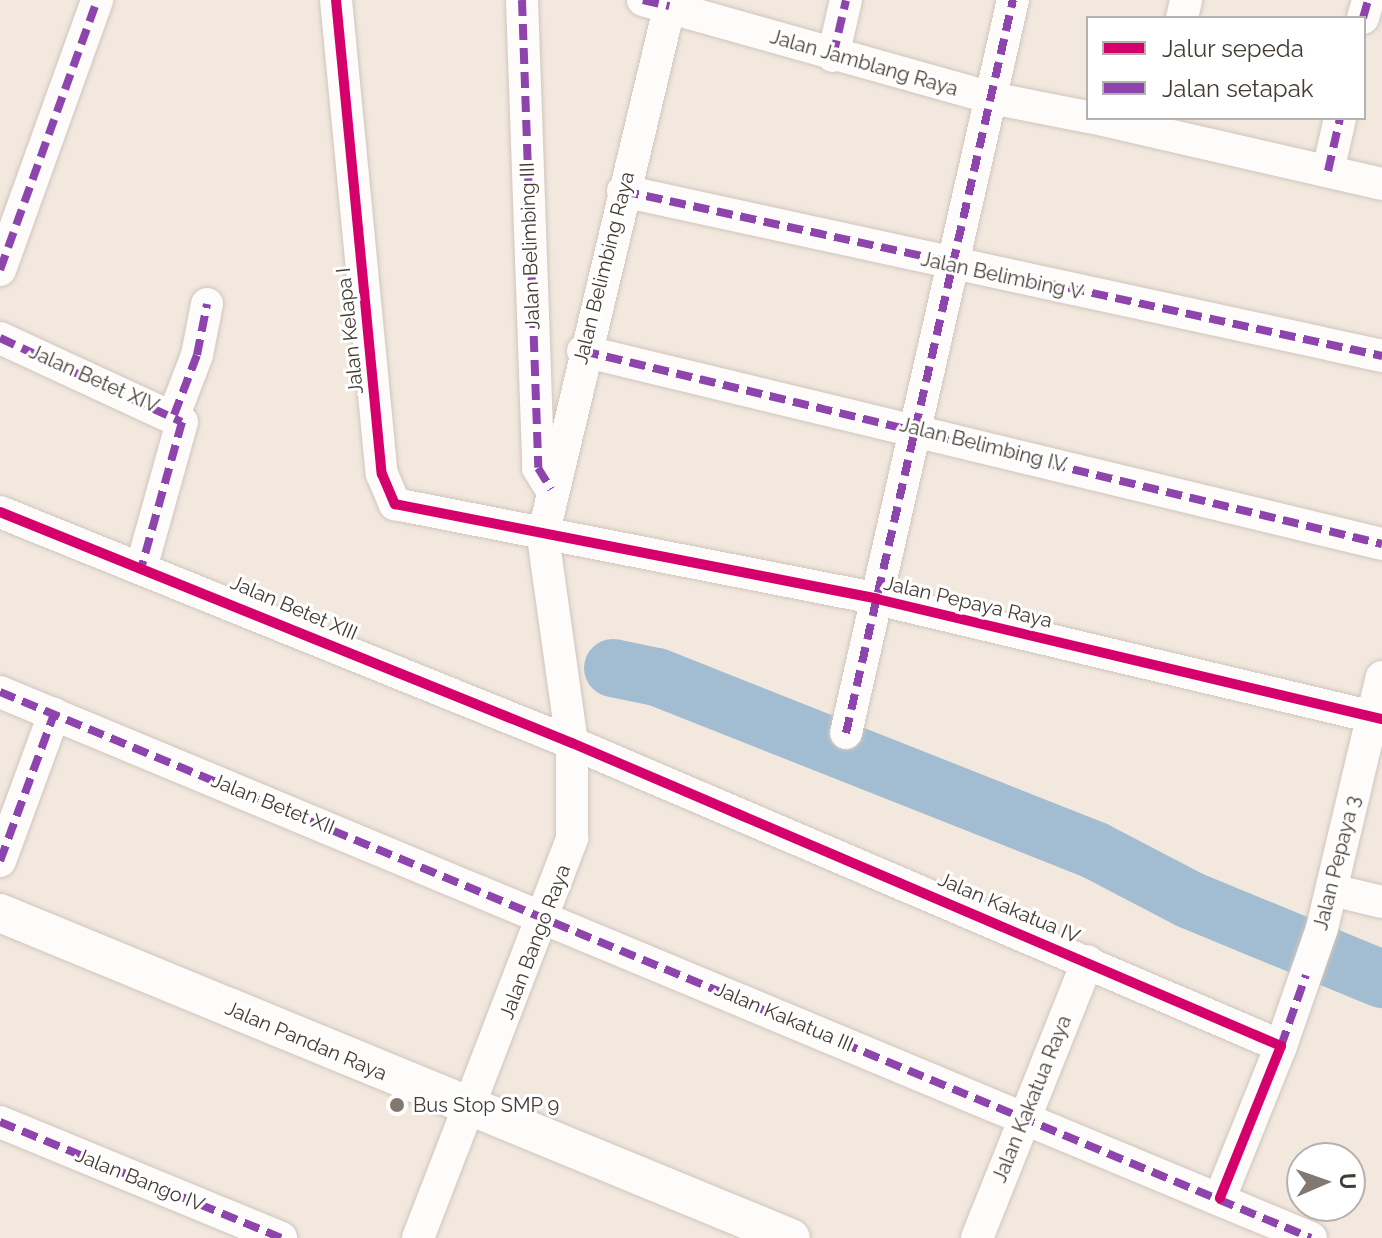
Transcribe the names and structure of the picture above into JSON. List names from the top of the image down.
{
  "streets": {
    "street": [
      "Jalan Jamblang Raya",
      "Jalan Belimbing III",
      "Jalan Belimbing Raya",
      "Jalan Belimbing V",
      "Jalan Kelapa I",
      "Jalan Betet XIV",
      "Jalan Belimbing IV",
      "Jalan Pepaya Raya",
      "Jalan Betet XIII",
      "Jalan Betet XII",
      "Jalan Pepaya 3",
      "Jalan Kakatua IV",
      "Jalan Bango Raya",
      "Jalan Kakatua III",
      "Jalan Pandan Raya",
      "Jalan Kakatua Raya",
      "Jalan Bango IV"
    ]
  },
  "crossings": [
    ["Jalan Jamblang Raya", "Jalan Belimbing Raya"],
    ["Jalan Belimbing III", "Jalan Belimbing Raya"],
    ["Jalan Belimbing Raya", "Jalan Belimbing V"],
    ["Jalan Belimbing Raya", "Jalan Kelapa I"],
    ["Jalan Belimbing Raya", "Jalan Belimbing IV"],
    ["Jalan Belimbing Raya", "Jalan Pepaya Raya"],
    ["Jalan Belimbing Raya", "Jalan Bango Raya"],
    ["Jalan Kelapa I", "Jalan Pepaya Raya"],
    ["Jalan Kelapa I", "Jalan Bango Raya"],
    ["Jalan Betet XIV", "Jalan Betet XIII"],
    ["Jalan Pepaya Raya", "Jalan Pepaya 3"],
    ["Jalan Pepaya Raya", "Jalan Bango Raya"],
    ["Jalan Betet XIII", "Jalan Kakatua IV"],
    ["Jalan Betet XIII", "Jalan Bango Raya"],
    ["Jalan Betet XII", "Jalan Bango Raya"],
    ["Jalan Betet XII", "Jalan Kakatua III"],
    ["Jalan Pepaya 3", "Jalan Kakatua IV"],
    ["Jalan Kakatua IV", "Jalan Bango Raya"],
    ["Jalan Kakatua IV", "Jalan Kakatua Raya"],
    ["Jalan Bango Raya", "Jalan Kakatua III"],
    ["Jalan Bango Raya", "Jalan Pandan Raya"],
    ["Jalan Kakatua III", "Jalan Kakatua Raya"]
  ],
  "places": ["Bus Stop SMP 9"],
  "legend": ["Jalur sepeda", "Jalan setapak"],
  "north": "right"
}
